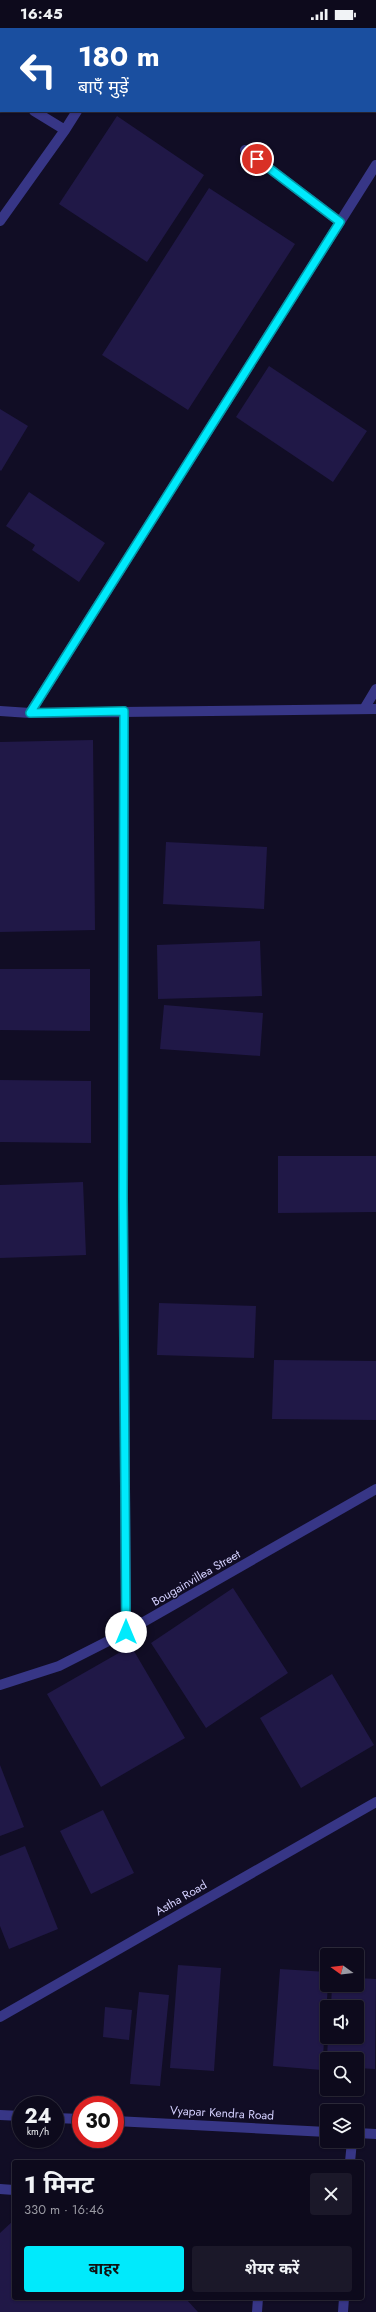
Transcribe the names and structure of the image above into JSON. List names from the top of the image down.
{
  "streets": {
    "street": ["Bougainvillea Street", "Astha Road", "Vyapar Kendra Road"]
  },
  "north": "left",
  "page": {
    "status": "16:45",
    "turn": ["180 m", "बाएँ मुड़ें"],
    "speed": "24 km/h",
    "limit": "30",
    "heading": ["1 मिनट", "330 m · 16:46"],
    "buttons": ["बाहर", "शेयर करें"]
  }
}
